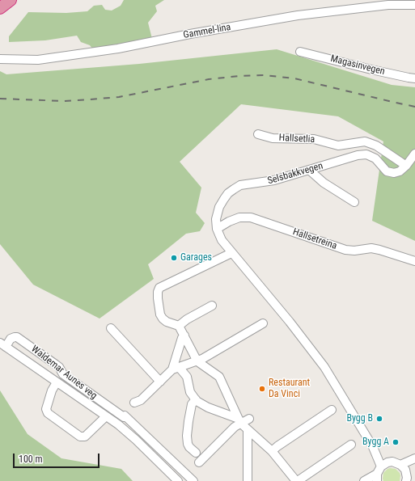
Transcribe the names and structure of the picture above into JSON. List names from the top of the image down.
{
  "streets": {
    "street": [
      "Gammel-lina",
      "Magasinvegen",
      "Hallsetlia",
      "Selsbakkvegen",
      "Hallsetreina",
      "Waldemar Aunes veg"
    ]
  },
  "crossings": [
    ["Hallsetlia", "Selsbakkvegen"],
    ["Selsbakkvegen", "Hallsetreina"]
  ],
  "places": [
    "Garages",
    "Restaurant Da Vinci",
    "Bygg B",
    "Bygg A"
  ],
  "scale_bar": "100 m"
}
